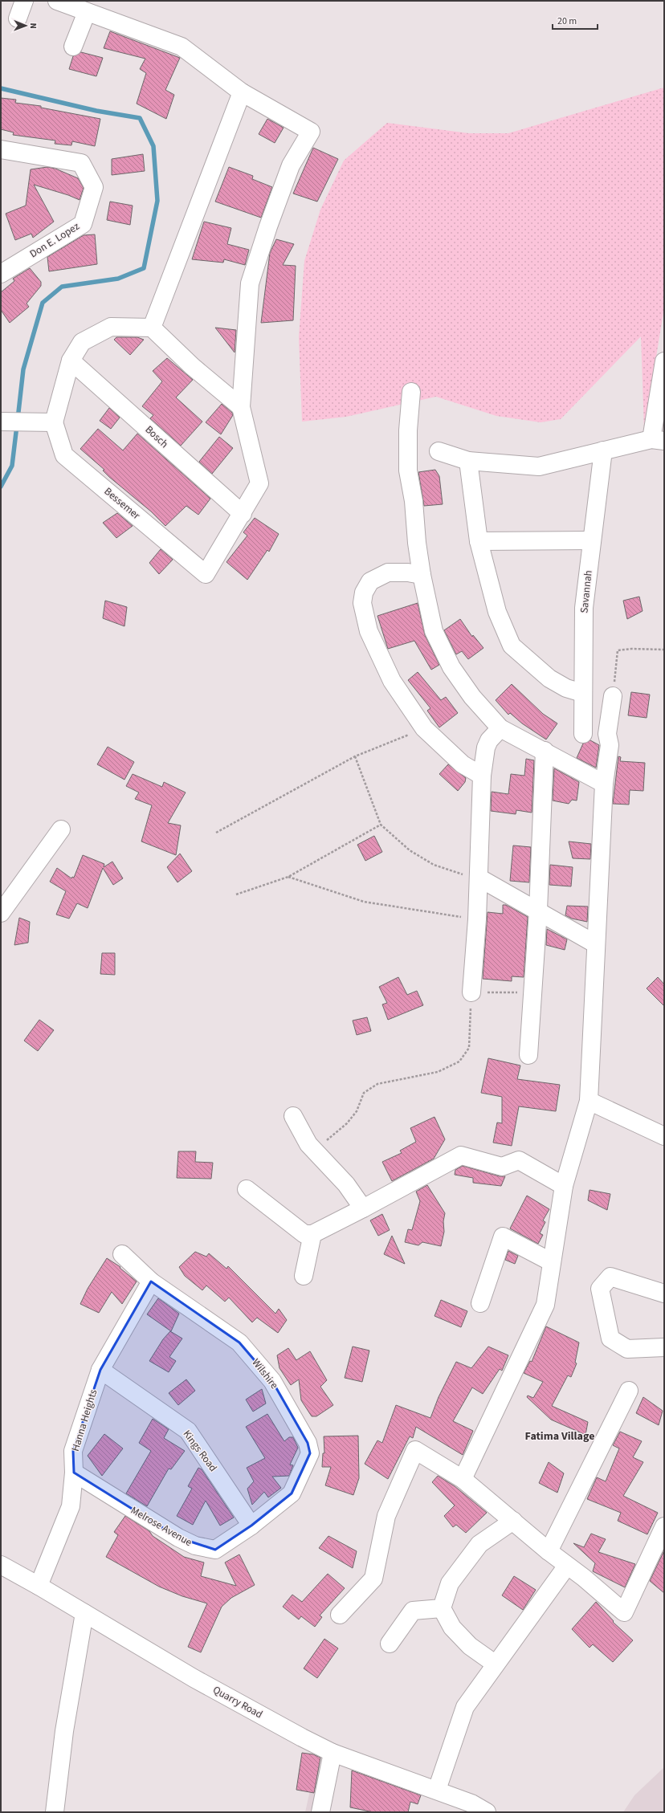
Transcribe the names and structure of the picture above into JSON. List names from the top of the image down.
{
  "streets": {
    "street": [
      "Don E. Lopez",
      "Bosch",
      "Bessemer",
      "Savannah",
      "Wilshire",
      "Hanna Heights",
      "Kings Road",
      "Melrose Avenue",
      "Quarry Road"
    ]
  },
  "crossings": [
    ["Bosch", "Bessemer"],
    ["Wilshire", "Hanna Heights"],
    ["Wilshire", "Kings Road"],
    ["Wilshire", "Melrose Avenue"],
    ["Hanna Heights", "Kings Road"],
    ["Hanna Heights", "Melrose Avenue"],
    ["Hanna Heights", "Quarry Road"],
    ["Kings Road", "Melrose Avenue"]
  ],
  "districts": ["Fatima Village"],
  "scale_bar": "20 m",
  "north": "right"
}
